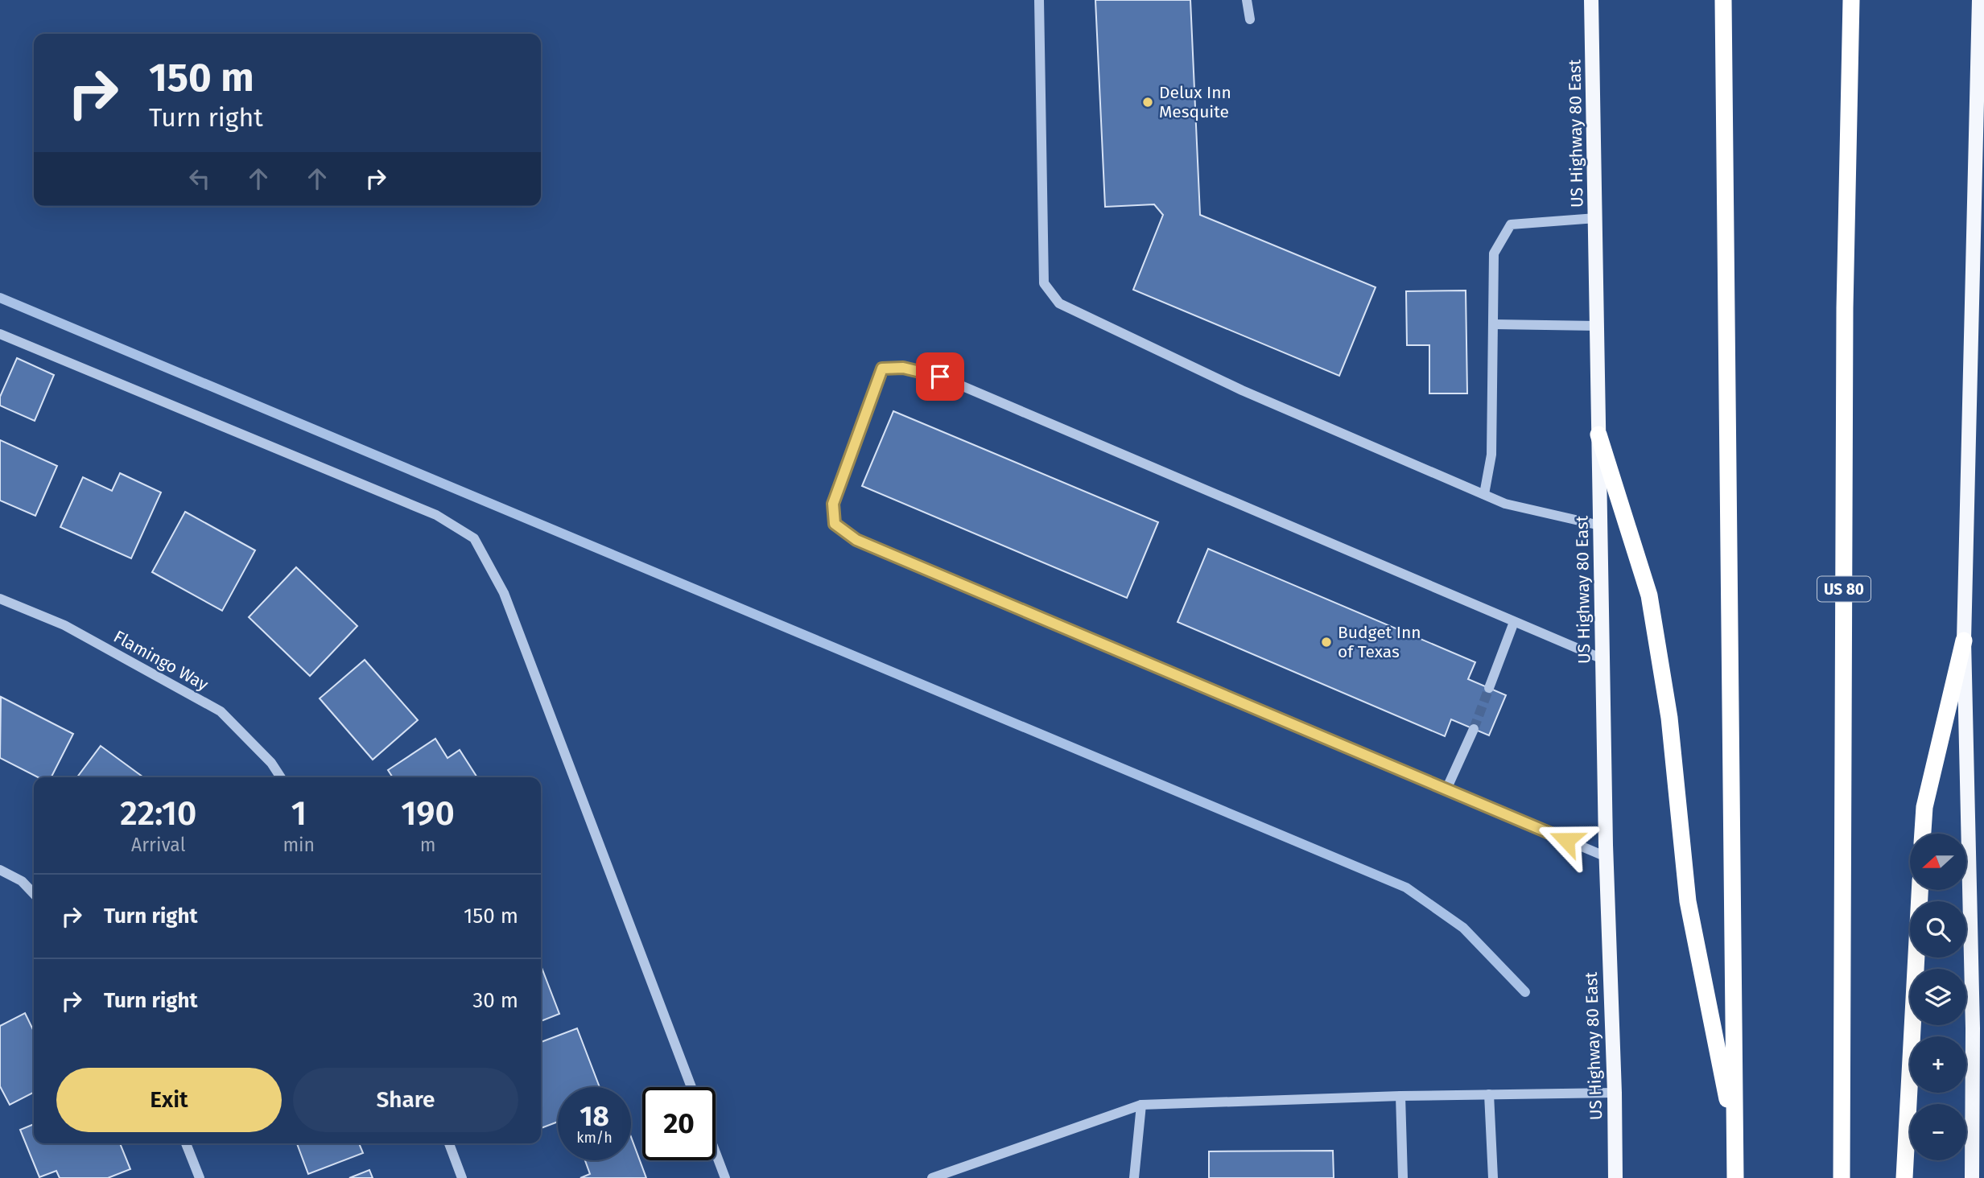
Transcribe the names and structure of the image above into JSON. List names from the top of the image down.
{
  "streets": {
    "highway": ["US 80"],
    "main road": ["US Highway 80 East"],
    "street": ["Flamingo Way"]
  },
  "places": ["Delux Inn Mesquite", "Budget Inn of Texas"],
  "north": "left",
  "page": {
    "turn": ["150 m", "Turn right"],
    "eta": [
      "22:10",
      "Arrival",
      "1",
      "min",
      "190",
      "m"
    ],
    "map_buttons": ["+", "−"],
    "list": [
      {
        "name": "Turn right",
        "value": "150 m"
      },
      {
        "name": "Turn right",
        "value": "30 m"
      }
    ],
    "buttons": ["Exit", "Share"],
    "speed": "18 km/h",
    "limit": "20"
  }
}
